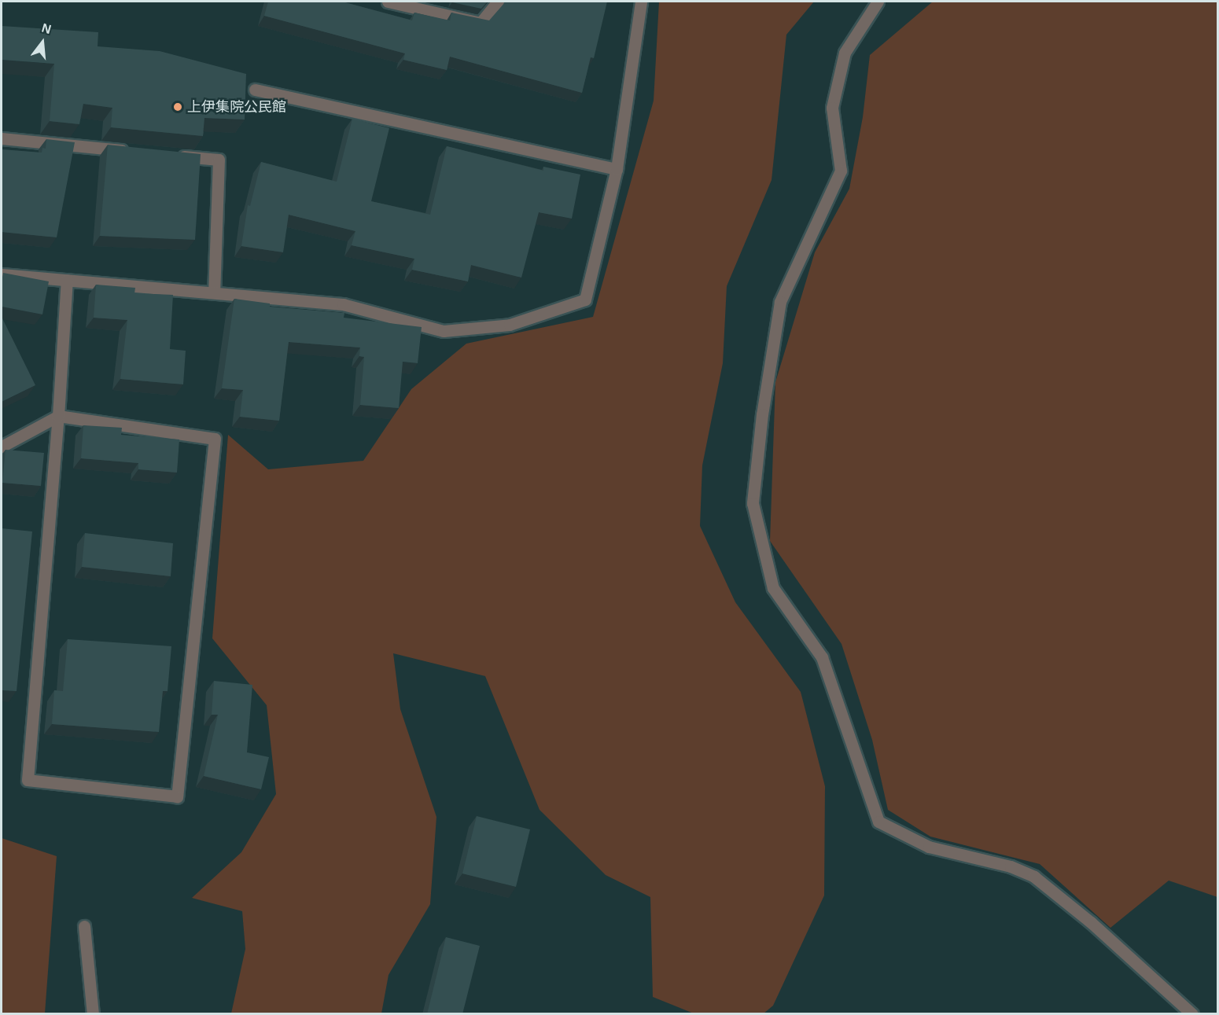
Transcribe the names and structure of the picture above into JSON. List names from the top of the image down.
{
  "places": ["上伊集院公民館"],
  "north": "top"
}
